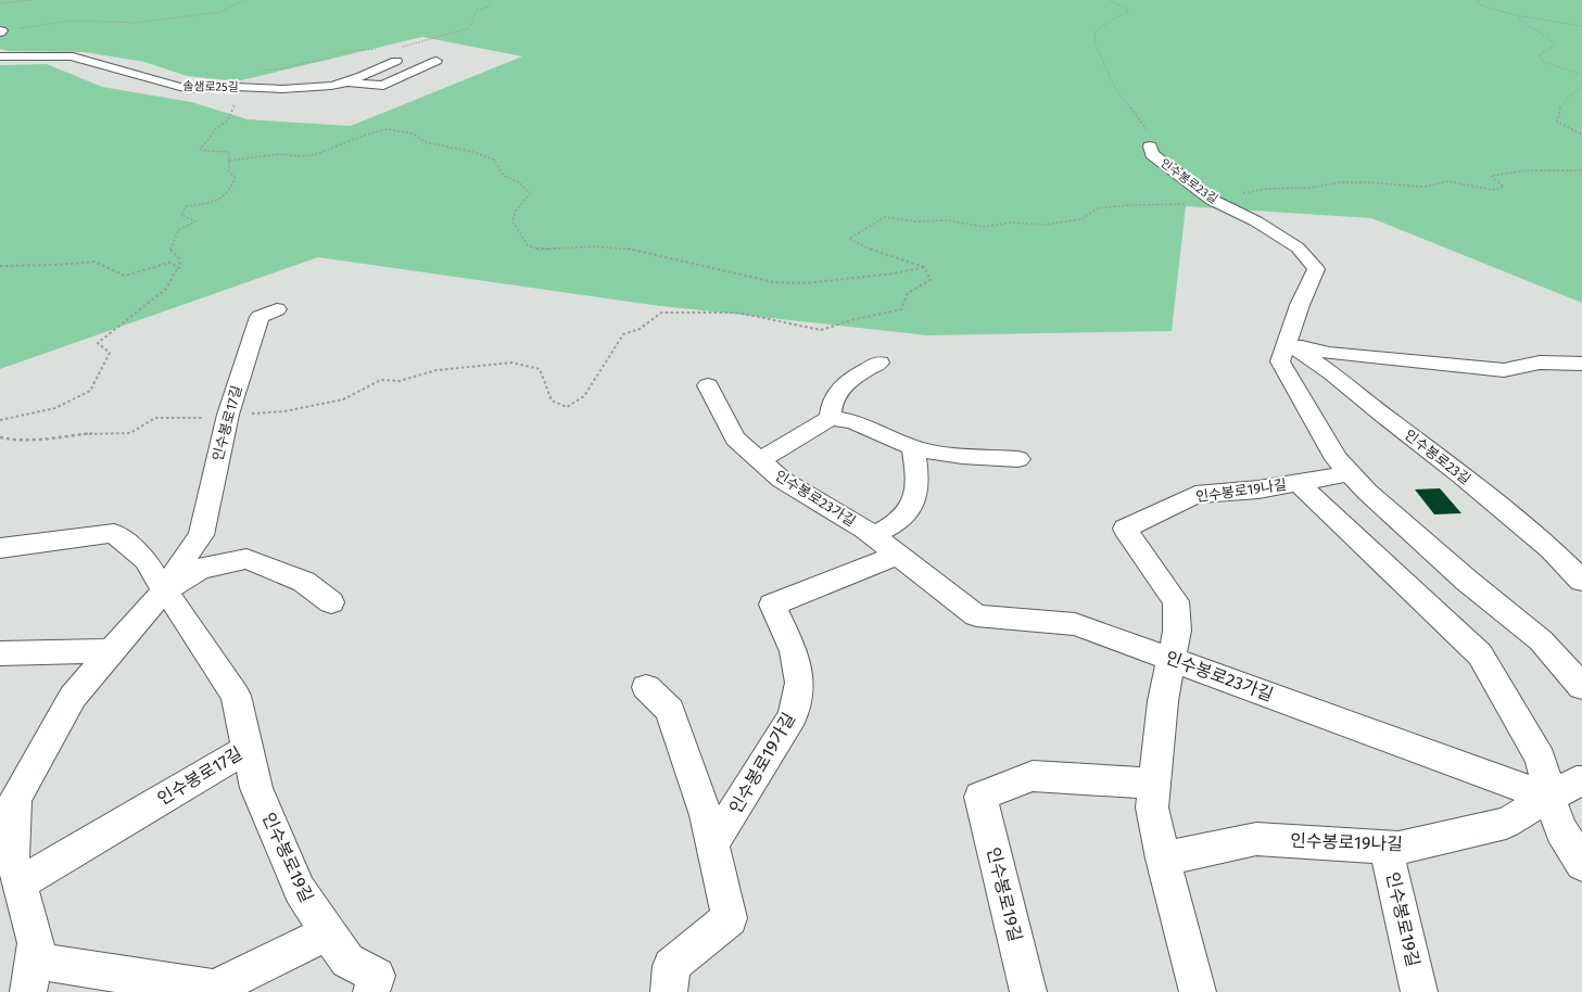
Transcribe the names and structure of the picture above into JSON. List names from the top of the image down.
{
  "streets": {
    "street": [
      "솔샘로25길",
      "인수봉로23길",
      "인수봉로17길",
      "인수봉로19나길",
      "인수봉로23가길",
      "인수봉로19가길",
      "인수봉로19길"
    ]
  },
  "crossings": [
    ["인수봉로17길", "인수봉로19길"],
    ["인수봉로19나길", "인수봉로23가길"],
    ["인수봉로19나길", "인수봉로19길"],
    ["인수봉로23가길", "인수봉로19가길"]
  ]
}
